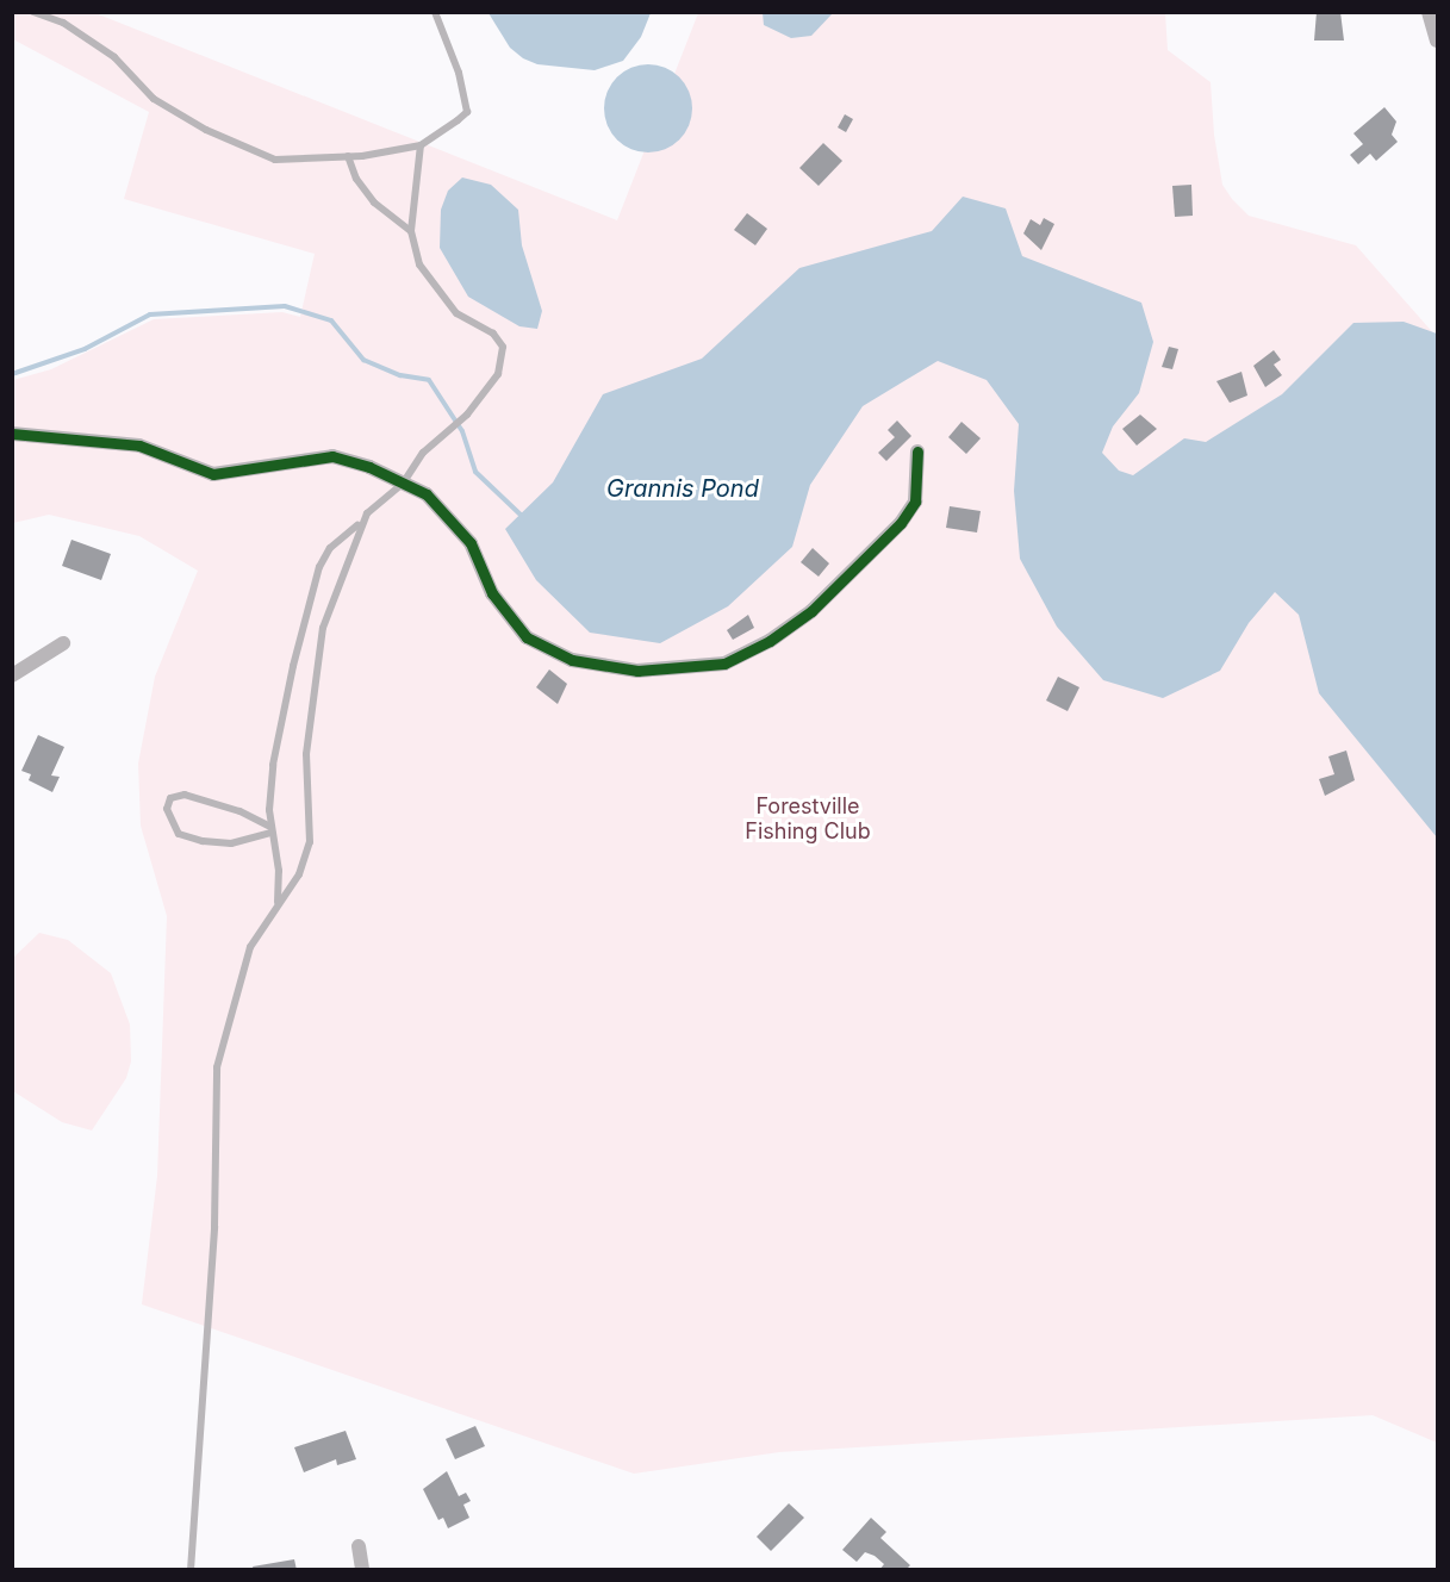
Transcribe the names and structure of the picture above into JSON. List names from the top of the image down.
{
  "water": ["Grannis Pond"],
  "parks": ["Forestville Fishing Club"]
}
